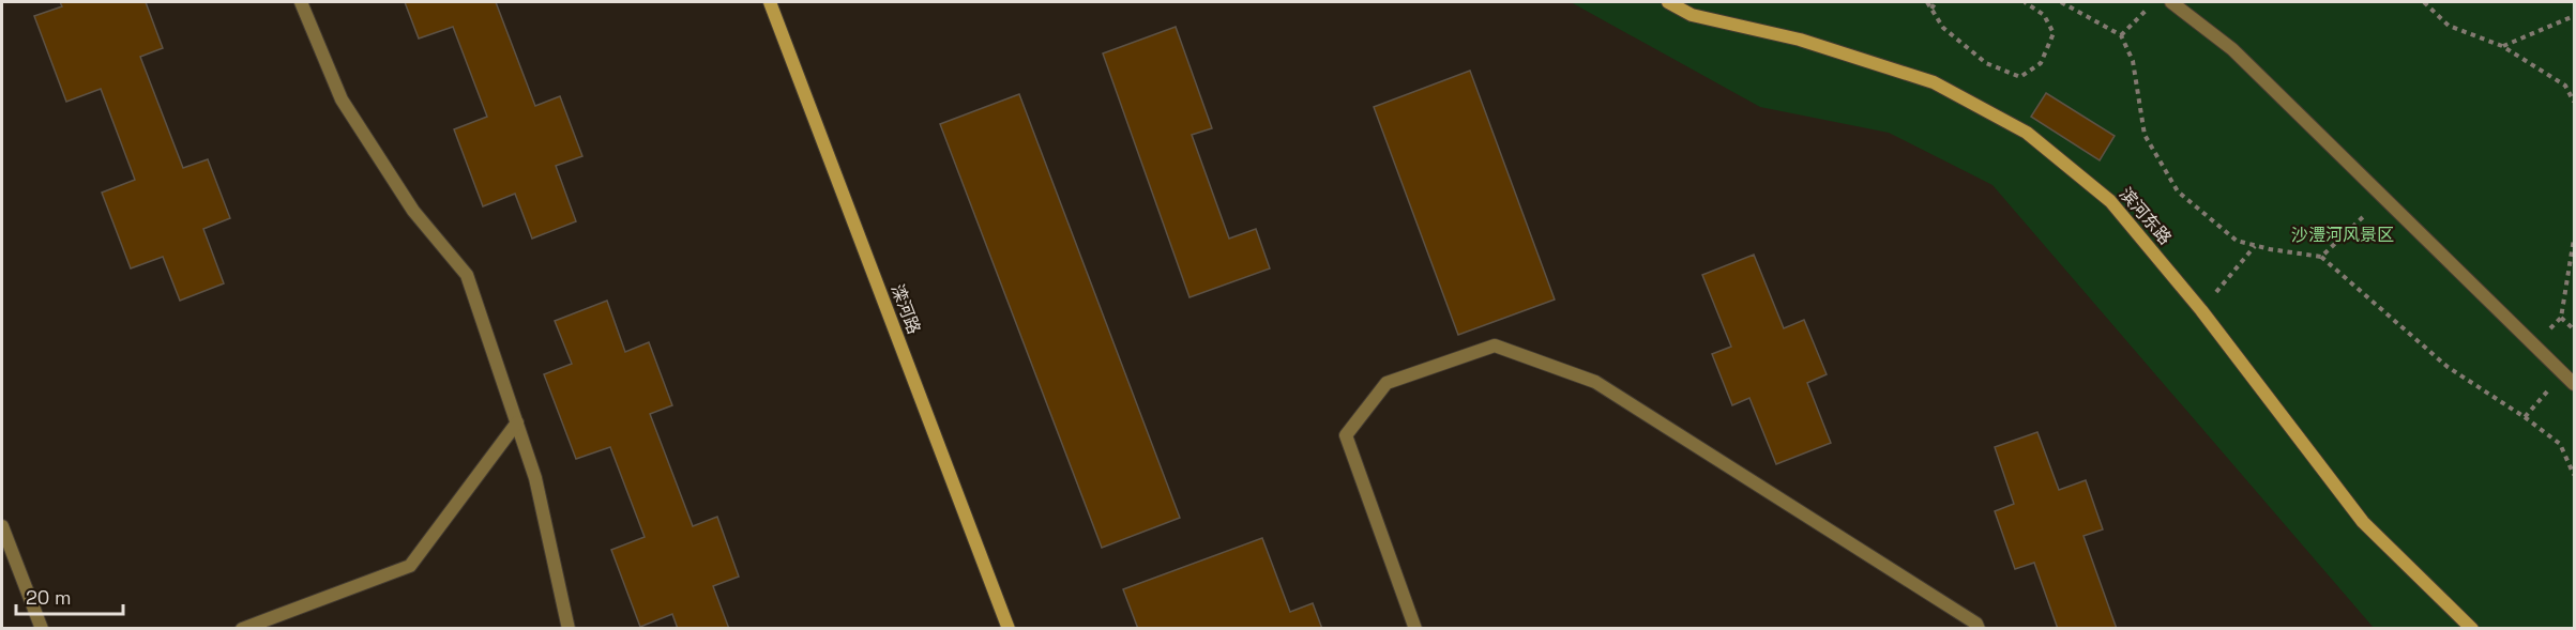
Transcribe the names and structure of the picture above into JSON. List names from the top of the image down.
{
  "streets": {
    "street": ["滨河东路", "滦河路"]
  },
  "parks": ["沙澧河风景区"],
  "scale_bar": "20 m"
}
